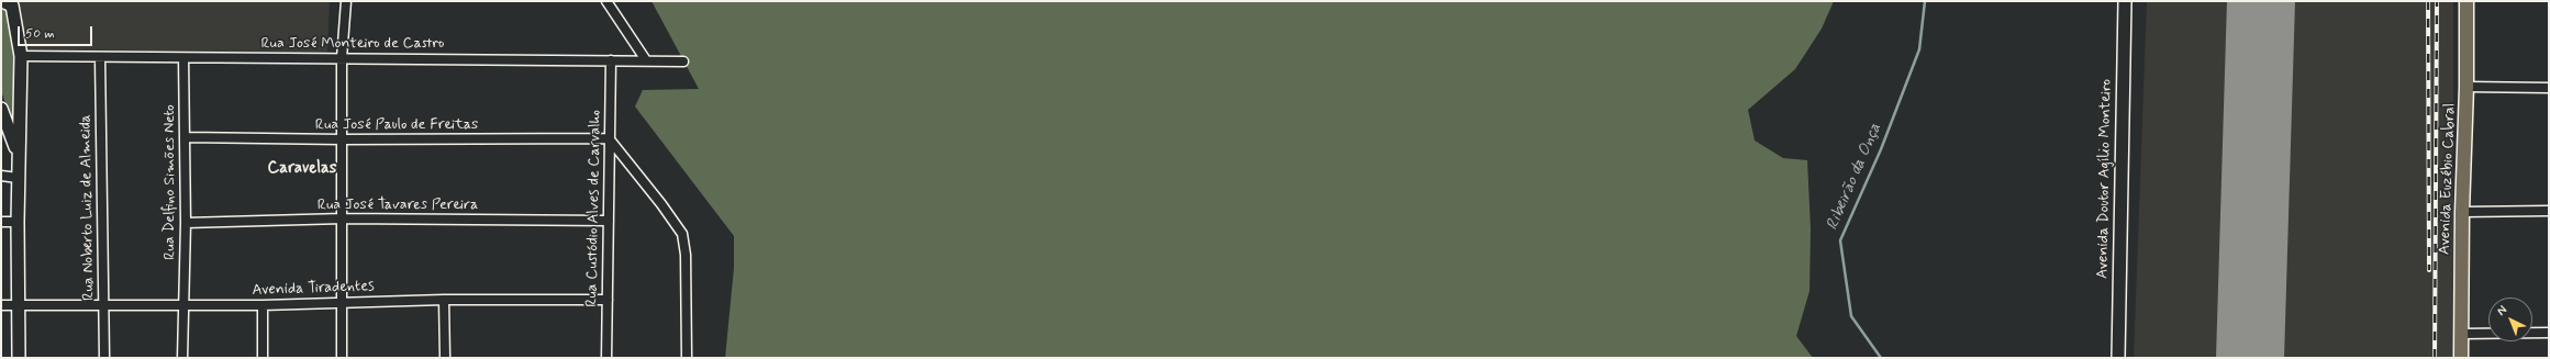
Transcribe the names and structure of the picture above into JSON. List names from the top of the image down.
{
  "streets": {
    "main road": ["Avenida Euzébio Cabral"],
    "street": [
      "Rua José Monteiro de Castro",
      "Rua José Paulo de Freitas",
      "Avenida Doutor Agílio Monteiro",
      "Rua Delfino Simões Neto",
      "Rua José Tavares Pereira",
      "Rua Noberto Luiz de Almeida",
      "Rua Custódio Alves de Carvalho",
      "Avenida Tiradentes"
    ]
  },
  "crossings": [
    ["Rua José Monteiro de Castro", "Rua Delfino Simões Neto"],
    ["Rua José Monteiro de Castro", "Rua Noberto Luiz de Almeida"],
    ["Rua José Monteiro de Castro", "Rua Custódio Alves de Carvalho"],
    ["Rua José Paulo de Freitas", "Rua Delfino Simões Neto"],
    ["Rua José Paulo de Freitas", "Rua Custódio Alves de Carvalho"],
    ["Rua Delfino Simões Neto", "Rua José Tavares Pereira"],
    ["Rua Delfino Simões Neto", "Avenida Tiradentes"],
    ["Rua José Tavares Pereira", "Rua Custódio Alves de Carvalho"],
    ["Rua Noberto Luiz de Almeida", "Avenida Tiradentes"],
    ["Rua Custódio Alves de Carvalho", "Avenida Tiradentes"]
  ],
  "districts": ["Caravelas"],
  "water": ["Ribeirão da Onça"],
  "scale_bar": "50 m",
  "north": "top left"
}
